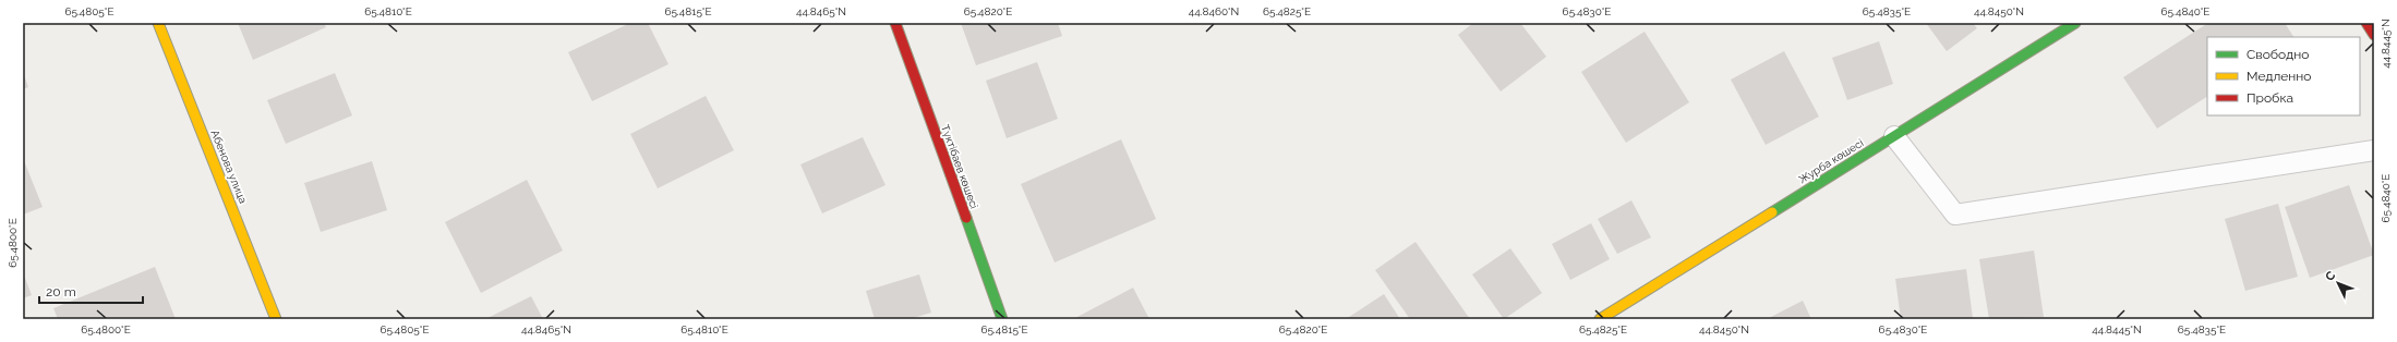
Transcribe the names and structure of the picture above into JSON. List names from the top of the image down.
{
  "streets": {
    "street": ["Журба көшесі", "Абенова улица", "Түктібаев көшесі"]
  },
  "legend": ["Свободно", "Медленно", "Пробка"],
  "scale_bar": "20 m",
  "north": "top left",
  "coordinates": [
    "65.4805°E",
    "65.4810°E",
    "65.4815°E",
    "44.8465°N",
    "65.4820°E",
    "44.8460°N",
    "65.4825°E",
    "65.4830°E",
    "65.4835°E",
    "44.8450°N",
    "65.4840°E",
    "44.8445°N",
    "65.4800°E"
  ]
}
